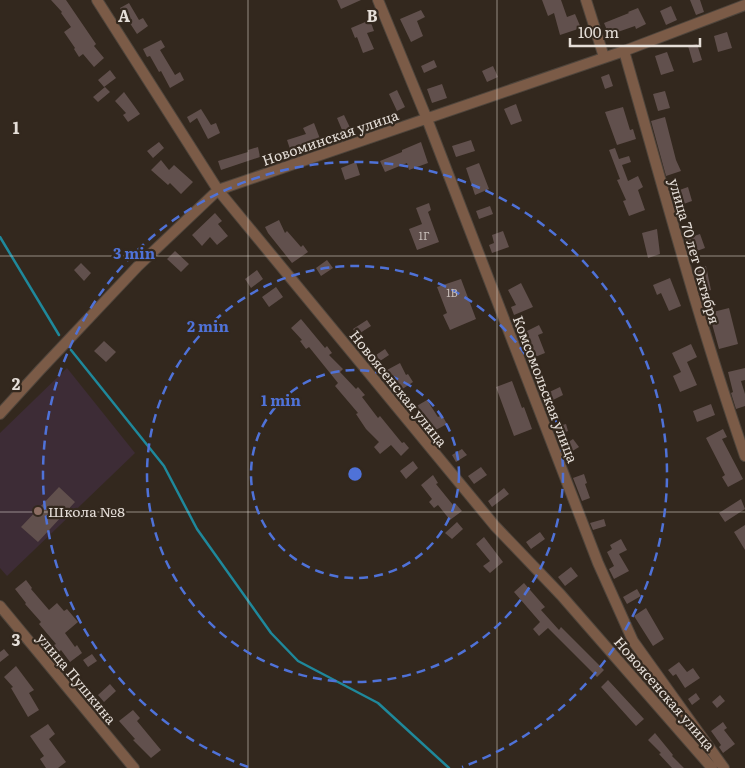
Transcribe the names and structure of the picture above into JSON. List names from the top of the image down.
{
  "streets": {
    "street": [
      "Новоминская улица",
      "улица 70 лет Октября",
      "Новоясенская улица",
      "Комсомольская улица",
      "улица Пушкина"
    ]
  },
  "crossings": [
    ["Новоминская улица", "улица 70 лет Октября"],
    ["Новоминская улица", "Новоясенская улица"],
    ["Новоминская улица", "Комсомольская улица"]
  ],
  "places": ["Школа №8"],
  "house_numbers": ["1Г", "1В"],
  "scale_bar": "100 m",
  "grid": {
    "columns": ["A", "B"],
    "rows": ["1", "2", "3"]
  },
  "rings": ["3 min", "2 min", "1 min"]
}
